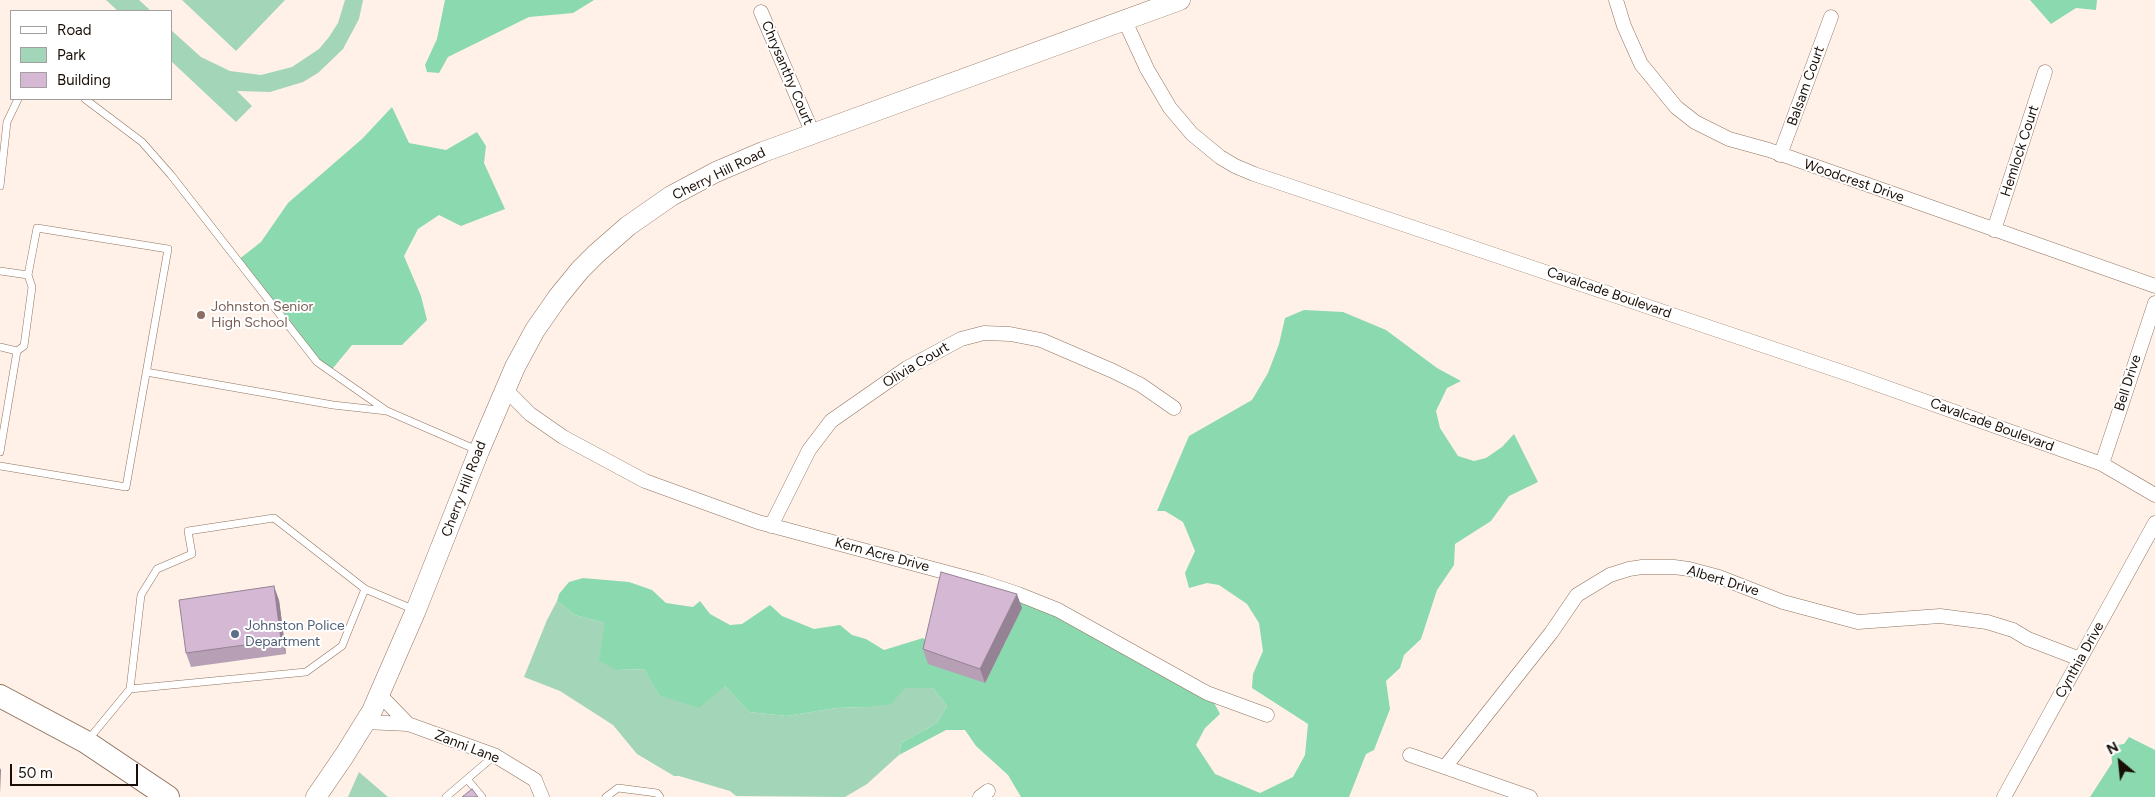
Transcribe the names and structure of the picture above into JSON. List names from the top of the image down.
{
  "streets": {
    "main road": ["Cherry Hill Road"],
    "street": [
      "Chrysanthy Court",
      "Balsam Court",
      "Hemlock Court",
      "Woodcrest Drive",
      "Cavalcade Boulevard",
      "Olivia Court",
      "Bell Drive",
      "Kern Acre Drive",
      "Albert Drive",
      "Cynthia Drive",
      "Zanni Lane"
    ]
  },
  "crossings": [
    ["Chrysanthy Court", "Cherry Hill Road"],
    ["Balsam Court", "Woodcrest Drive"],
    ["Hemlock Court", "Woodcrest Drive"],
    ["Cherry Hill Road", "Cavalcade Boulevard"],
    ["Cherry Hill Road", "Kern Acre Drive"],
    ["Cherry Hill Road", "Zanni Lane"],
    ["Cavalcade Boulevard", "Bell Drive"],
    ["Olivia Court", "Kern Acre Drive"],
    ["Albert Drive", "Cynthia Drive"]
  ],
  "places": ["Johnston Senior High School", "Johnston Police Department"],
  "legend": ["Road", "Park", "Building"],
  "scale_bar": "50 m",
  "north": "top left"
}
